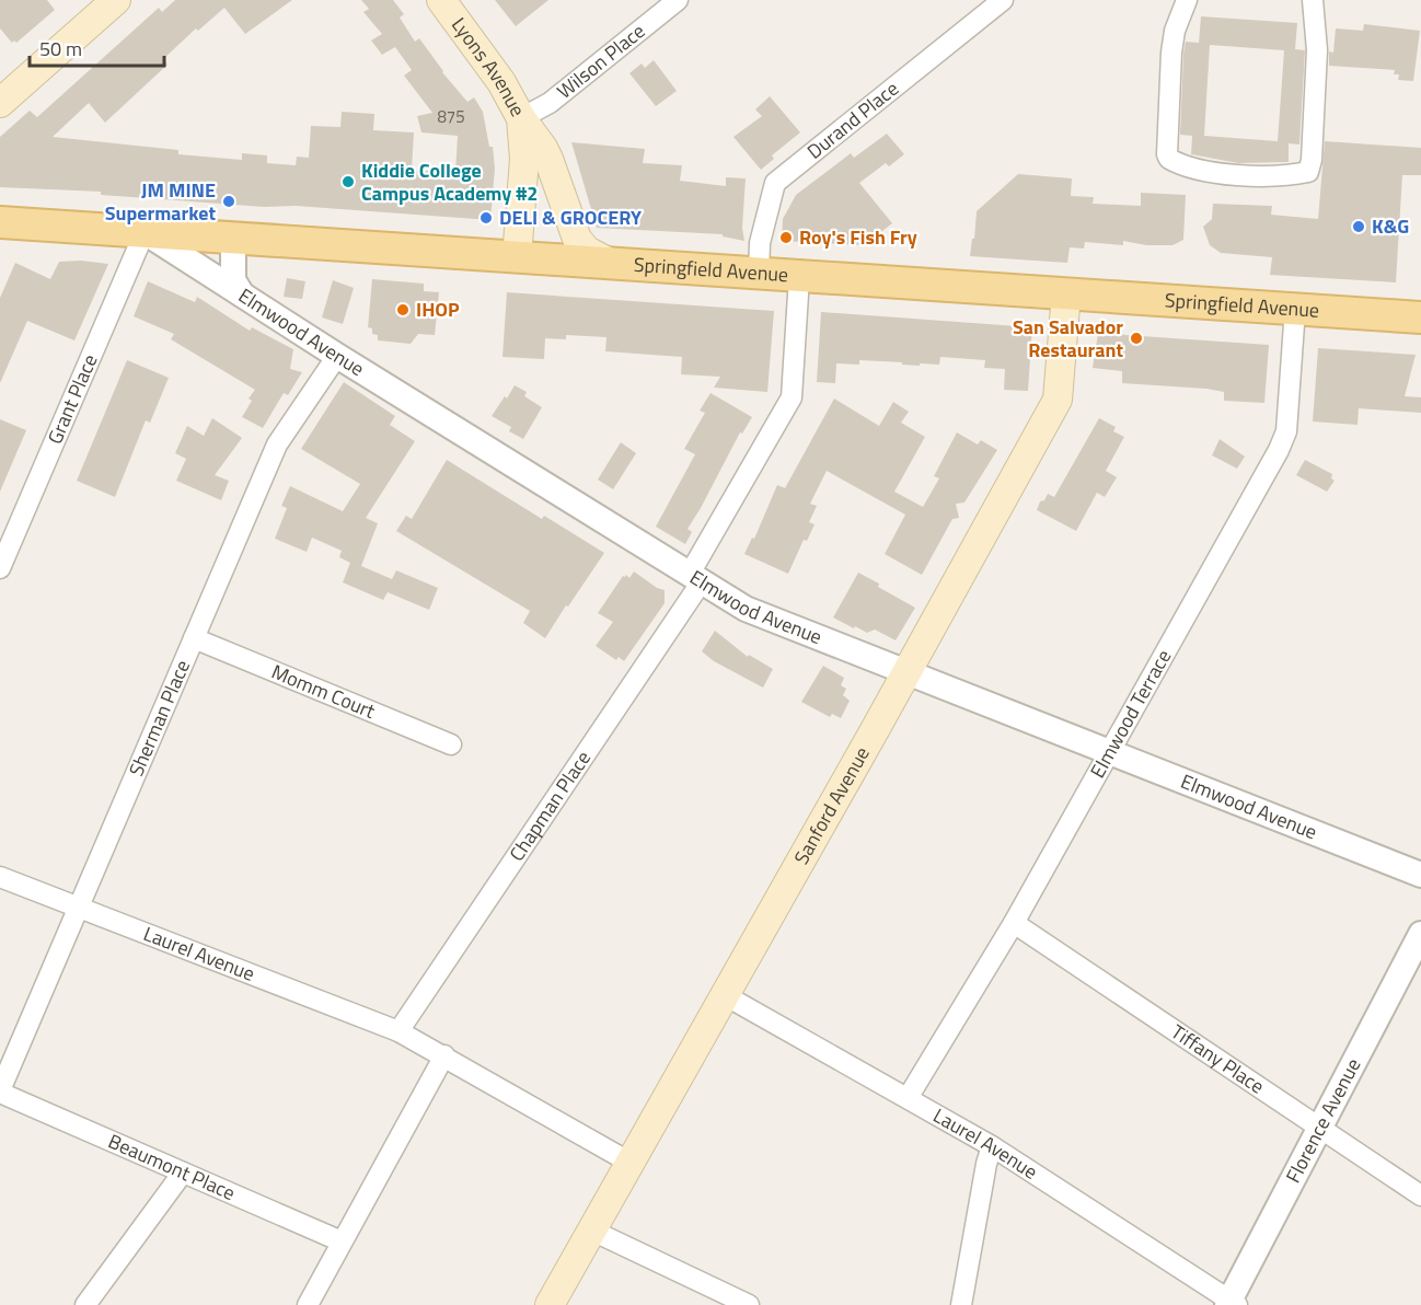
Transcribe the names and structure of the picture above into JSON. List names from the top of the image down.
{
  "streets": {
    "main road": ["Lyons Avenue", "Springfield Avenue", "Sanford Avenue"],
    "street": [
      "Wilson Place",
      "Durand Place",
      "Elmwood Avenue",
      "Grant Place",
      "Momm Court",
      "Elmwood Terrace",
      "Sherman Place",
      "Chapman Place",
      "Laurel Avenue",
      "Tiffany Place",
      "Florence Avenue",
      "Beaumont Place"
    ]
  },
  "crossings": [
    ["Wilson Place", "Lyons Avenue"],
    ["Lyons Avenue", "Springfield Avenue"],
    ["Durand Place", "Springfield Avenue"],
    ["Springfield Avenue", "Elmwood Avenue"],
    ["Springfield Avenue", "Grant Place"],
    ["Springfield Avenue", "Elmwood Terrace"],
    ["Springfield Avenue", "Chapman Place"],
    ["Springfield Avenue", "Sanford Avenue"],
    ["Elmwood Avenue", "Grant Place"],
    ["Elmwood Avenue", "Elmwood Terrace"],
    ["Elmwood Avenue", "Sherman Place"],
    ["Elmwood Avenue", "Chapman Place"],
    ["Elmwood Avenue", "Sanford Avenue"],
    ["Momm Court", "Sherman Place"],
    ["Elmwood Terrace", "Laurel Avenue"],
    ["Elmwood Terrace", "Tiffany Place"],
    ["Sherman Place", "Laurel Avenue"],
    ["Sherman Place", "Beaumont Place"],
    ["Chapman Place", "Laurel Avenue"],
    ["Sanford Avenue", "Laurel Avenue"],
    ["Laurel Avenue", "Florence Avenue"],
    ["Tiffany Place", "Florence Avenue"]
  ],
  "places": [
    "Kiddie College Campus Academy #2",
    "JM MINE Supermarket",
    "DELI & GROCERY",
    "K&G",
    "Roy's Fish Fry",
    "IHOP",
    "San Salvador Restaurant"
  ],
  "house_numbers": ["875"],
  "scale_bar": "50 m"
}
